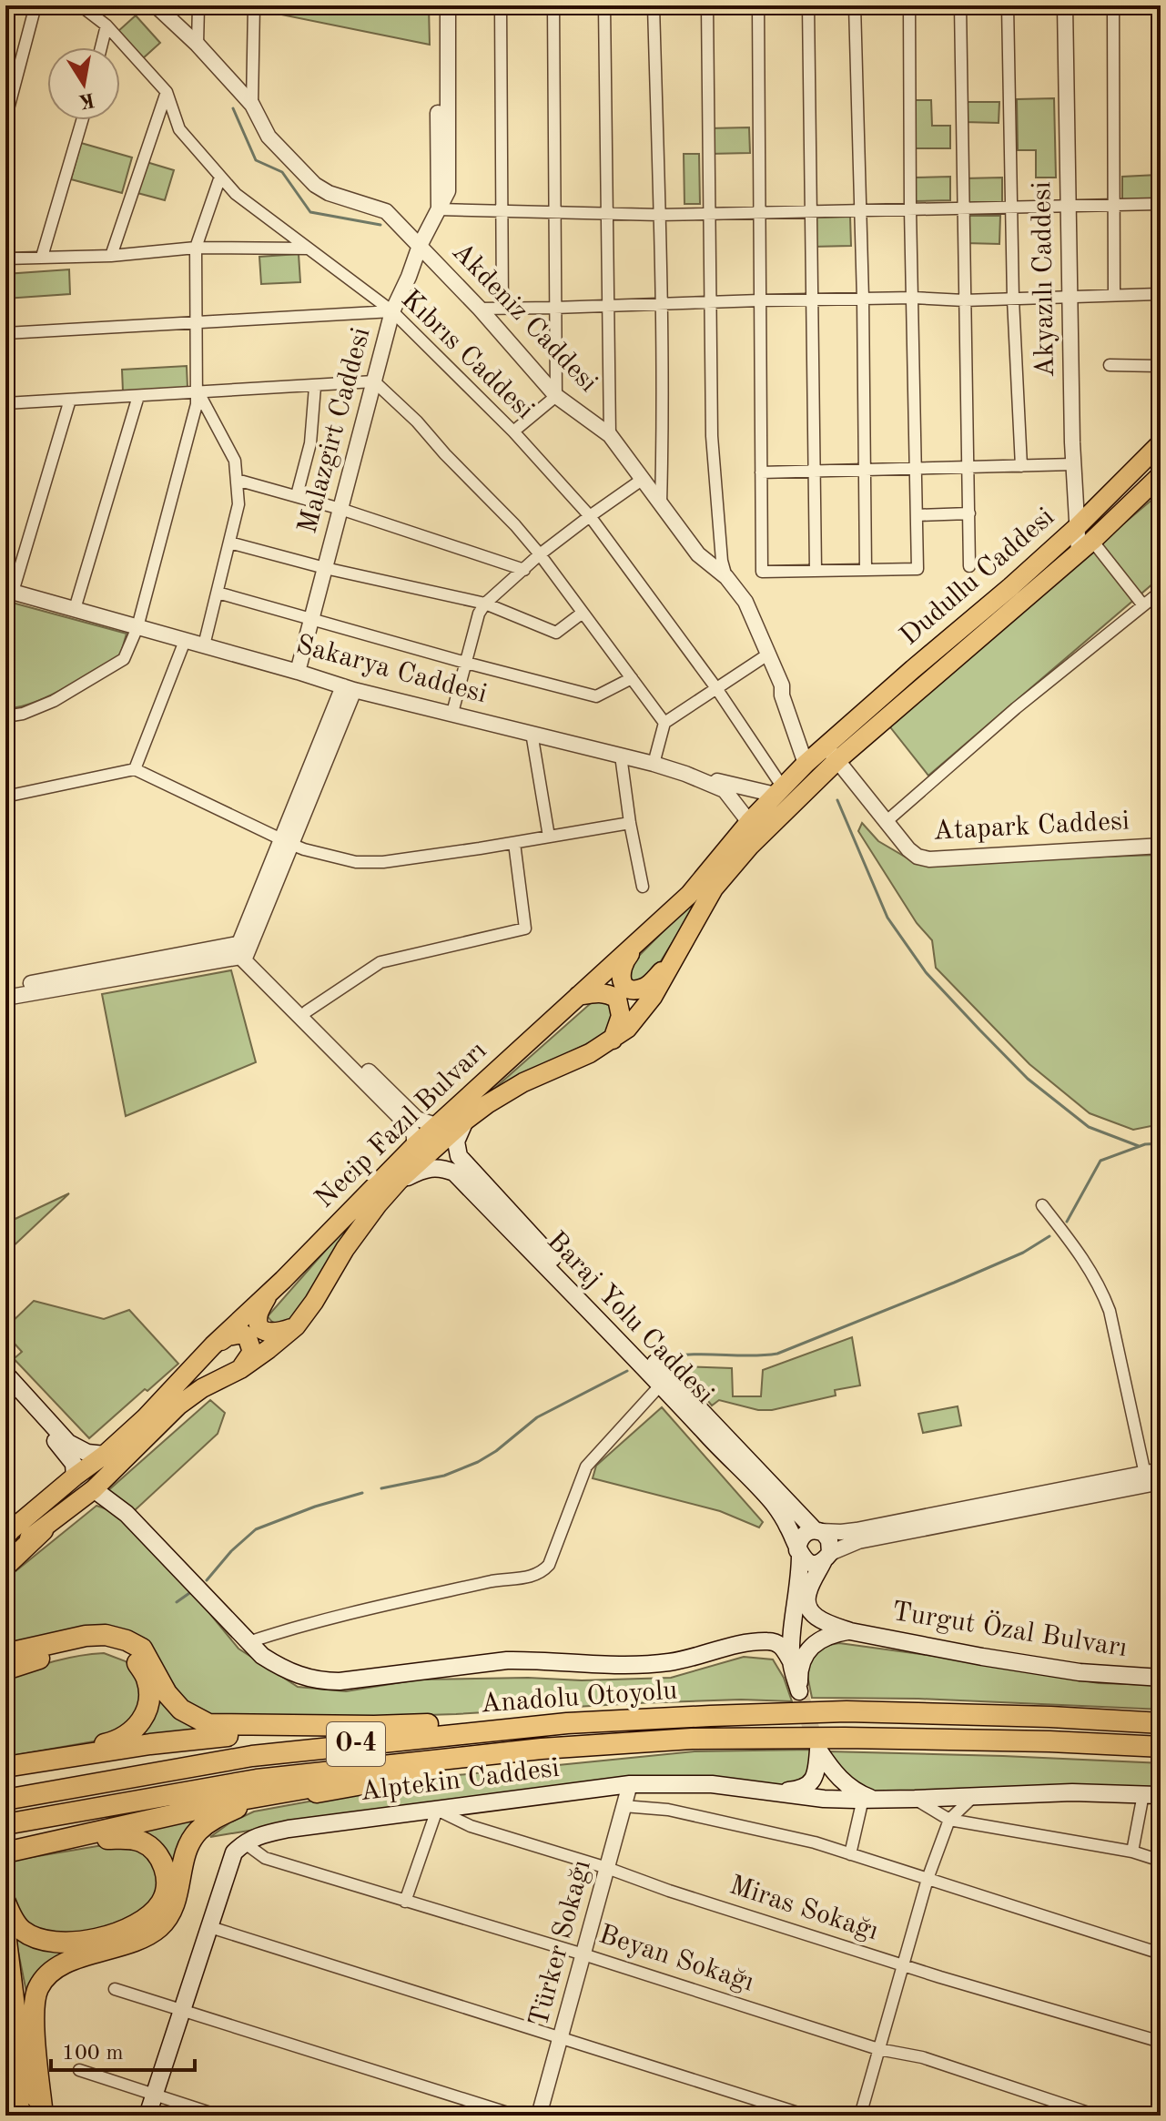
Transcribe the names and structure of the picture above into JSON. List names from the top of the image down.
{
  "streets": {
    "highway": ["Anadolu Otoyolu", "O-4"],
    "main road": [
      "Dudullu Caddesi",
      "Necip Fazıl Bulvarı",
      "Baraj Yolu Caddesi",
      "Turgut Özal Bulvarı",
      "Alptekin Caddesi"
    ],
    "street": [
      "Akyazılı Caddesi",
      "Akdeniz Caddesi",
      "Kıbrıs Caddesi",
      "Malazgirt Caddesi",
      "Sakarya Caddesi",
      "Atapark Caddesi",
      "Miras Sokağı",
      "Türker Sokağı",
      "Beyan Sokağı"
    ]
  },
  "crossings": [
    ["Akyazılı Caddesi", "Dudullu Caddesi"],
    ["Akdeniz Caddesi", "Malazgirt Caddesi"],
    ["Akdeniz Caddesi", "Necip Fazıl Bulvarı"],
    ["Kıbrıs Caddesi", "Malazgirt Caddesi"],
    ["Kıbrıs Caddesi", "Necip Fazıl Bulvarı"],
    ["Malazgirt Caddesi", "Sakarya Caddesi"],
    ["Dudullu Caddesi", "Atapark Caddesi"],
    ["Dudullu Caddesi", "Necip Fazıl Bulvarı"],
    ["Sakarya Caddesi", "Necip Fazıl Bulvarı"],
    ["Atapark Caddesi", "Necip Fazıl Bulvarı"],
    ["Necip Fazıl Bulvarı", "Baraj Yolu Caddesi"],
    ["Baraj Yolu Caddesi", "Turgut Özal Bulvarı"],
    ["Alptekin Caddesi", "Miras Sokağı"],
    ["Alptekin Caddesi", "Türker Sokağı"],
    ["Alptekin Caddesi", "Beyan Sokağı"],
    ["Miras Sokağı", "Türker Sokağı"],
    ["Türker Sokağı", "Beyan Sokağı"]
  ],
  "scale_bar": "100 m",
  "north": "bottom"
}
